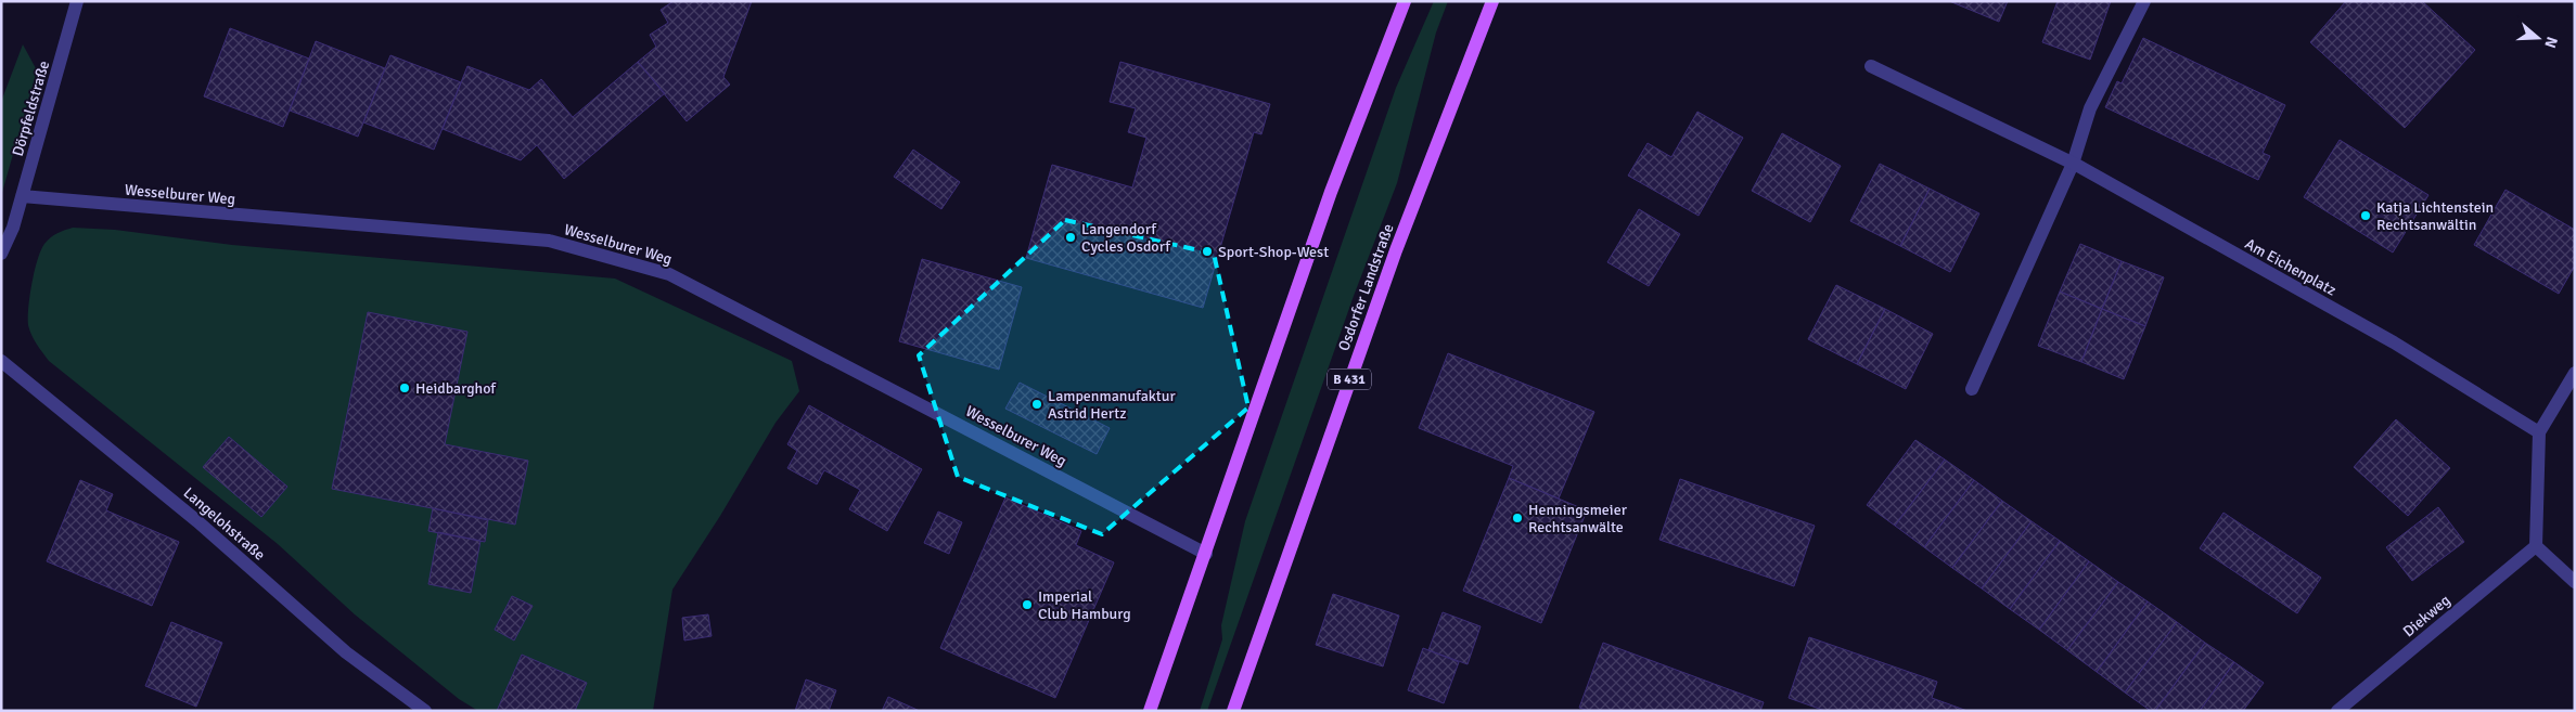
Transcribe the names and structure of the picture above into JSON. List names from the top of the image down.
{
  "streets": {
    "main road": ["Osdorfer Landstraße", "B 431"],
    "street": [
      "Dörpfeldstraße",
      "Wesselburer Weg",
      "Am Eichenplatz",
      "Langelohstraße",
      "Diekweg"
    ]
  },
  "crossings": [
    ["Dörpfeldstraße", "Wesselburer Weg"]
  ],
  "places": [
    "Katja Lichtenstein Rechtsanwältin",
    "Langendorf Cycles Osdorf",
    "Sport-Shop-West",
    "Heidbarghof",
    "Lampenmanufaktur Astrid Hertz",
    "Henningsmeier Rechtsanwälte",
    "Imperial Club Hamburg"
  ],
  "north": "right"
}
